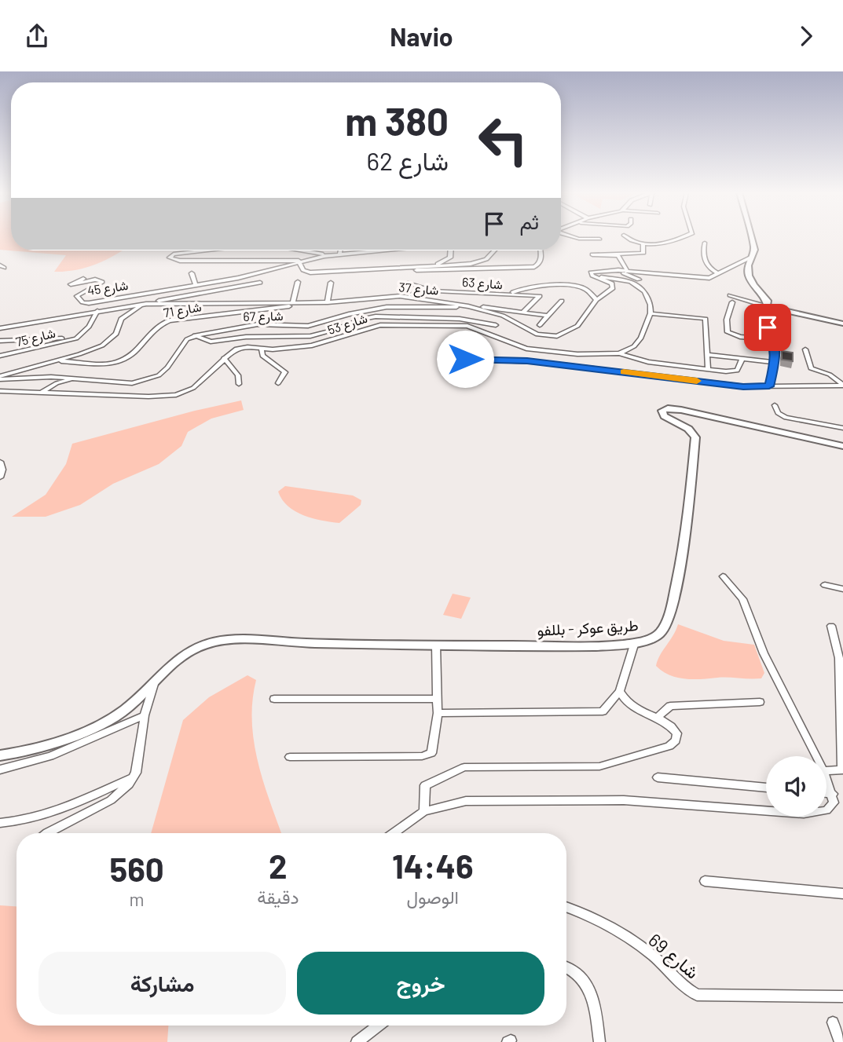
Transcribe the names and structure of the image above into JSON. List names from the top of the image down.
{
  "streets": {
    "street": [
      "شارع 63",
      "شارع 45",
      "شارع 37",
      "شارع 71",
      "شارع 67",
      "شارع 53",
      "شارع 75",
      "طريق عوكر - بللفو",
      "شارع 69"
    ]
  },
  "crossings": [
    ["شارع 63", "شارع 37"],
    ["شارع 45", "شارع 37"],
    ["شارع 37", "شارع 71"],
    ["شارع 37", "شارع 67"],
    ["شارع 37", "شارع 75"]
  ],
  "page": {
    "header": "Navio",
    "turn": ["380 m", "شارع 62"],
    "then": "ثم",
    "eta": [
      "14:46",
      "الوصول",
      "2",
      "دقيقة",
      "560",
      "m"
    ],
    "buttons": ["خروج", "مشاركة"]
  }
}
